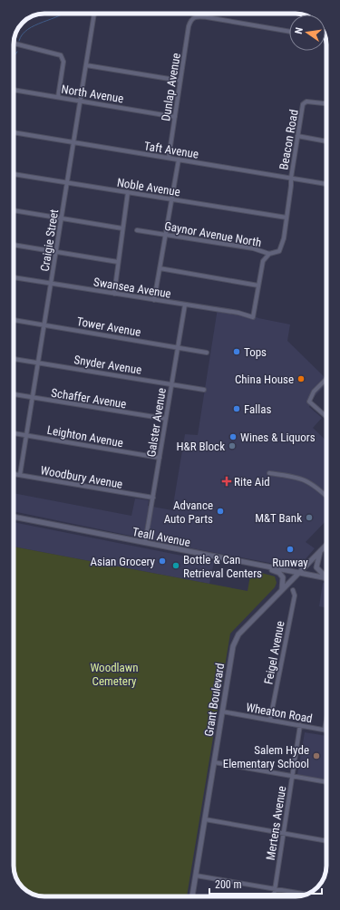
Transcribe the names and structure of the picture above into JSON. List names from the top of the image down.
{
  "streets": {
    "street": [
      "Dunlap Avenue",
      "North Avenue",
      "Beacon Road",
      "Taft Avenue",
      "Noble Avenue",
      "Gaynor Avenue North",
      "Craigie Street",
      "Swansea Avenue",
      "Tower Avenue",
      "Snyder Avenue",
      "Schaffer Avenue",
      "Galster Avenue",
      "Leighton Avenue",
      "Woodbury Avenue",
      "Teall Avenue",
      "Feigel Avenue",
      "Grant Boulevard",
      "Wheaton Road",
      "Mertens Avenue"
    ]
  },
  "crossings": [
    ["Dunlap Avenue", "North Avenue"],
    ["Dunlap Avenue", "Taft Avenue"],
    ["North Avenue", "Craigie Street"],
    ["Beacon Road", "Taft Avenue"],
    ["Beacon Road", "Noble Avenue"],
    ["Beacon Road", "Gaynor Avenue North"],
    ["Taft Avenue", "Craigie Street"],
    ["Noble Avenue", "Craigie Street"],
    ["Craigie Street", "Swansea Avenue"],
    ["Craigie Street", "Tower Avenue"],
    ["Craigie Street", "Snyder Avenue"],
    ["Craigie Street", "Schaffer Avenue"],
    ["Craigie Street", "Leighton Avenue"],
    ["Craigie Street", "Woodbury Avenue"],
    ["Swansea Avenue", "Galster Avenue"],
    ["Tower Avenue", "Galster Avenue"],
    ["Snyder Avenue", "Galster Avenue"],
    ["Schaffer Avenue", "Galster Avenue"],
    ["Galster Avenue", "Leighton Avenue"],
    ["Galster Avenue", "Woodbury Avenue"],
    ["Galster Avenue", "Teall Avenue"],
    ["Teall Avenue", "Grant Boulevard"],
    ["Feigel Avenue", "Wheaton Road"],
    ["Grant Boulevard", "Wheaton Road"],
    ["Wheaton Road", "Mertens Avenue"]
  ],
  "parks": ["Woodlawn Cemetery"],
  "places": {
    "other": [
      "Tops",
      "China House",
      "Fallas",
      "Wines & Liquors",
      "H&R Block",
      "Advance Auto Parts",
      "M&T Bank",
      "Runway",
      "Asian Grocery",
      "Bottle & Can Retrieval Centers",
      "Salem Hyde Elementary School"
    ],
    "health": ["Rite Aid"]
  },
  "scale_bar": "200 m",
  "north": "left"
}
